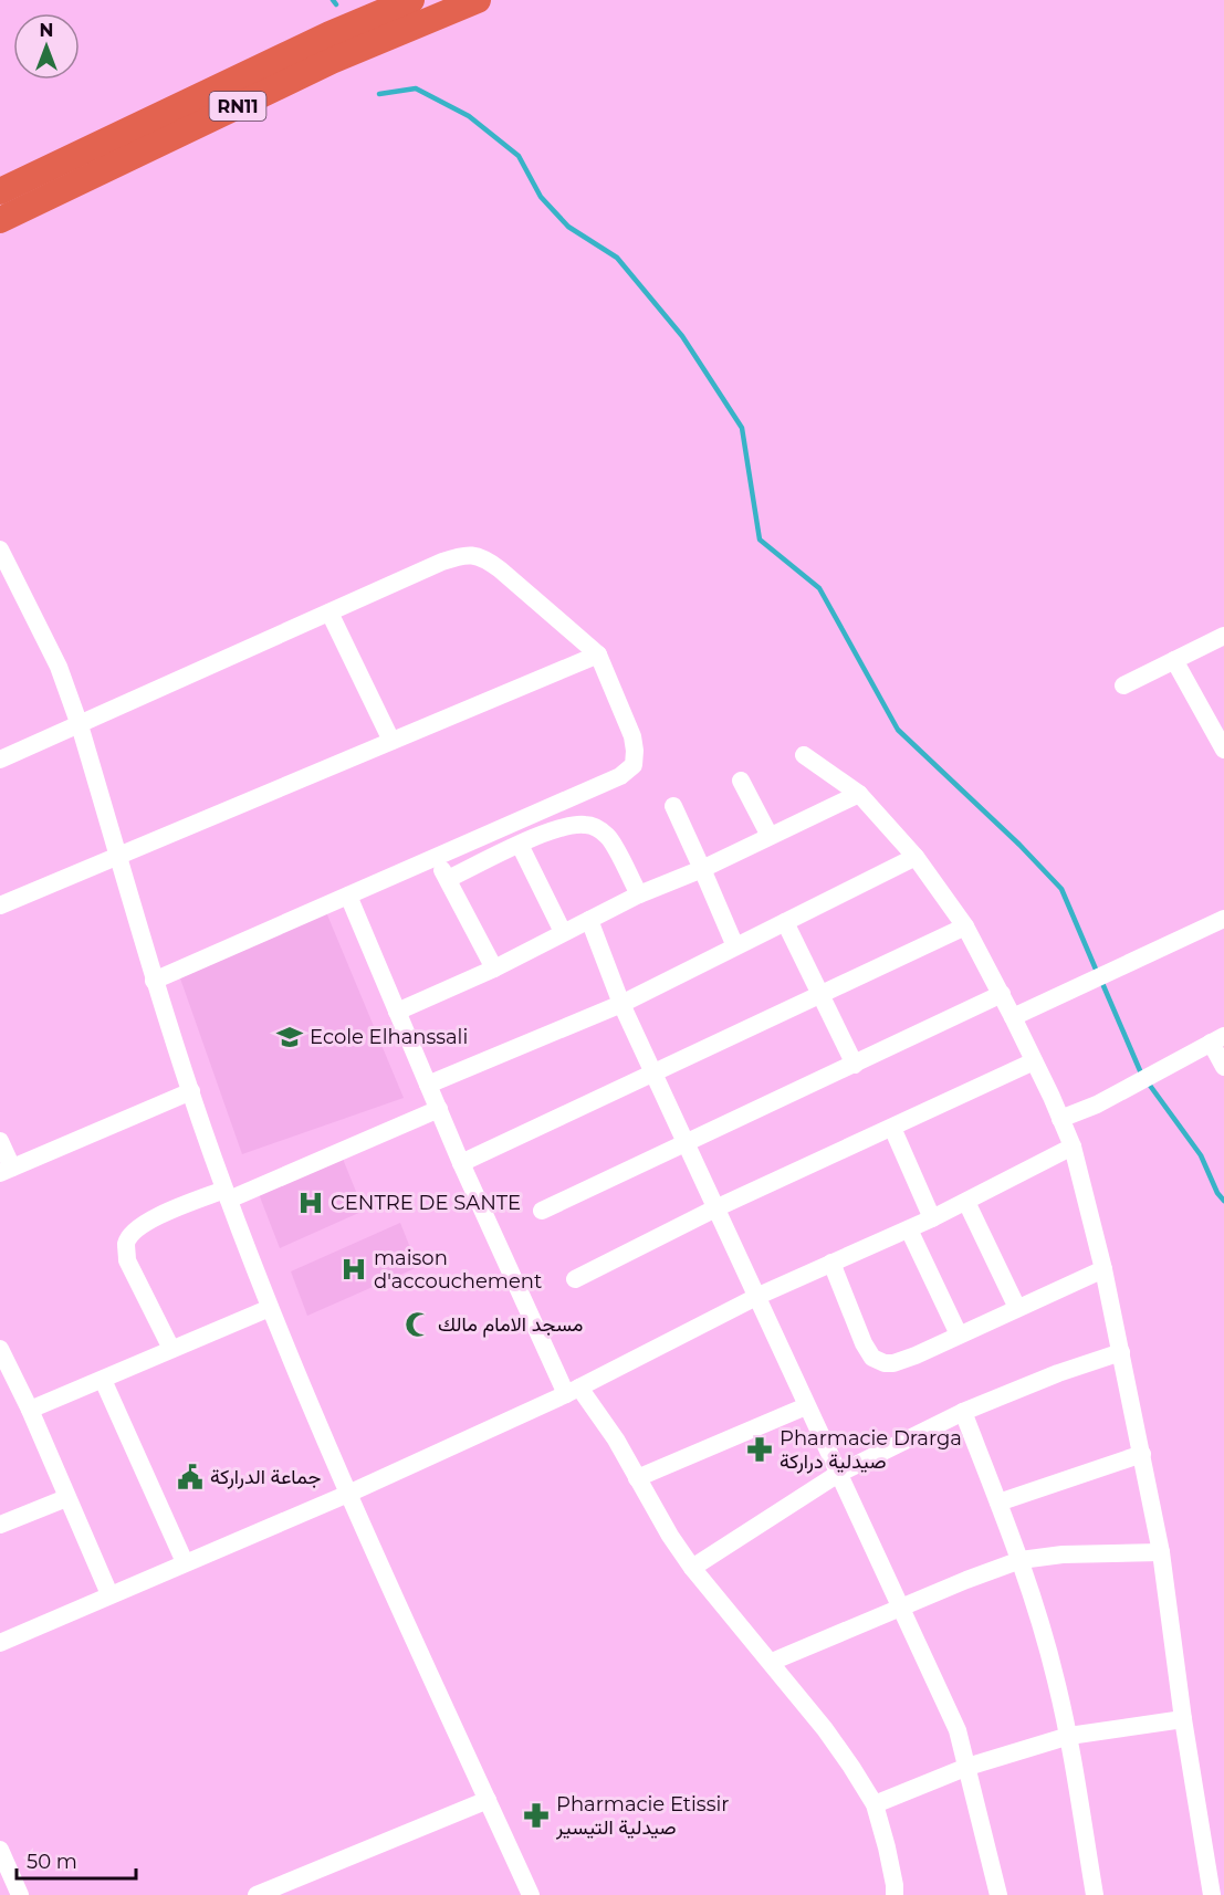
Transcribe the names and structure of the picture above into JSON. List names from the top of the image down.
{
  "streets": {
    "highway": ["RN11"]
  },
  "places": {
    "school or university": ["Ecole Elhanssali"],
    "hospital": ["CENTRE DE SANTE", "maison d'accouchement"],
    "mosque": ["مسجد الامام مالك"],
    "pharmacy": ["Pharmacie Drarga صيدلية دراركة", "Pharmacie Etissir صيدلية التيسير"],
    "public building": ["جماعة الدراركة"]
  },
  "scale_bar": "50 m",
  "north": "top"
}
